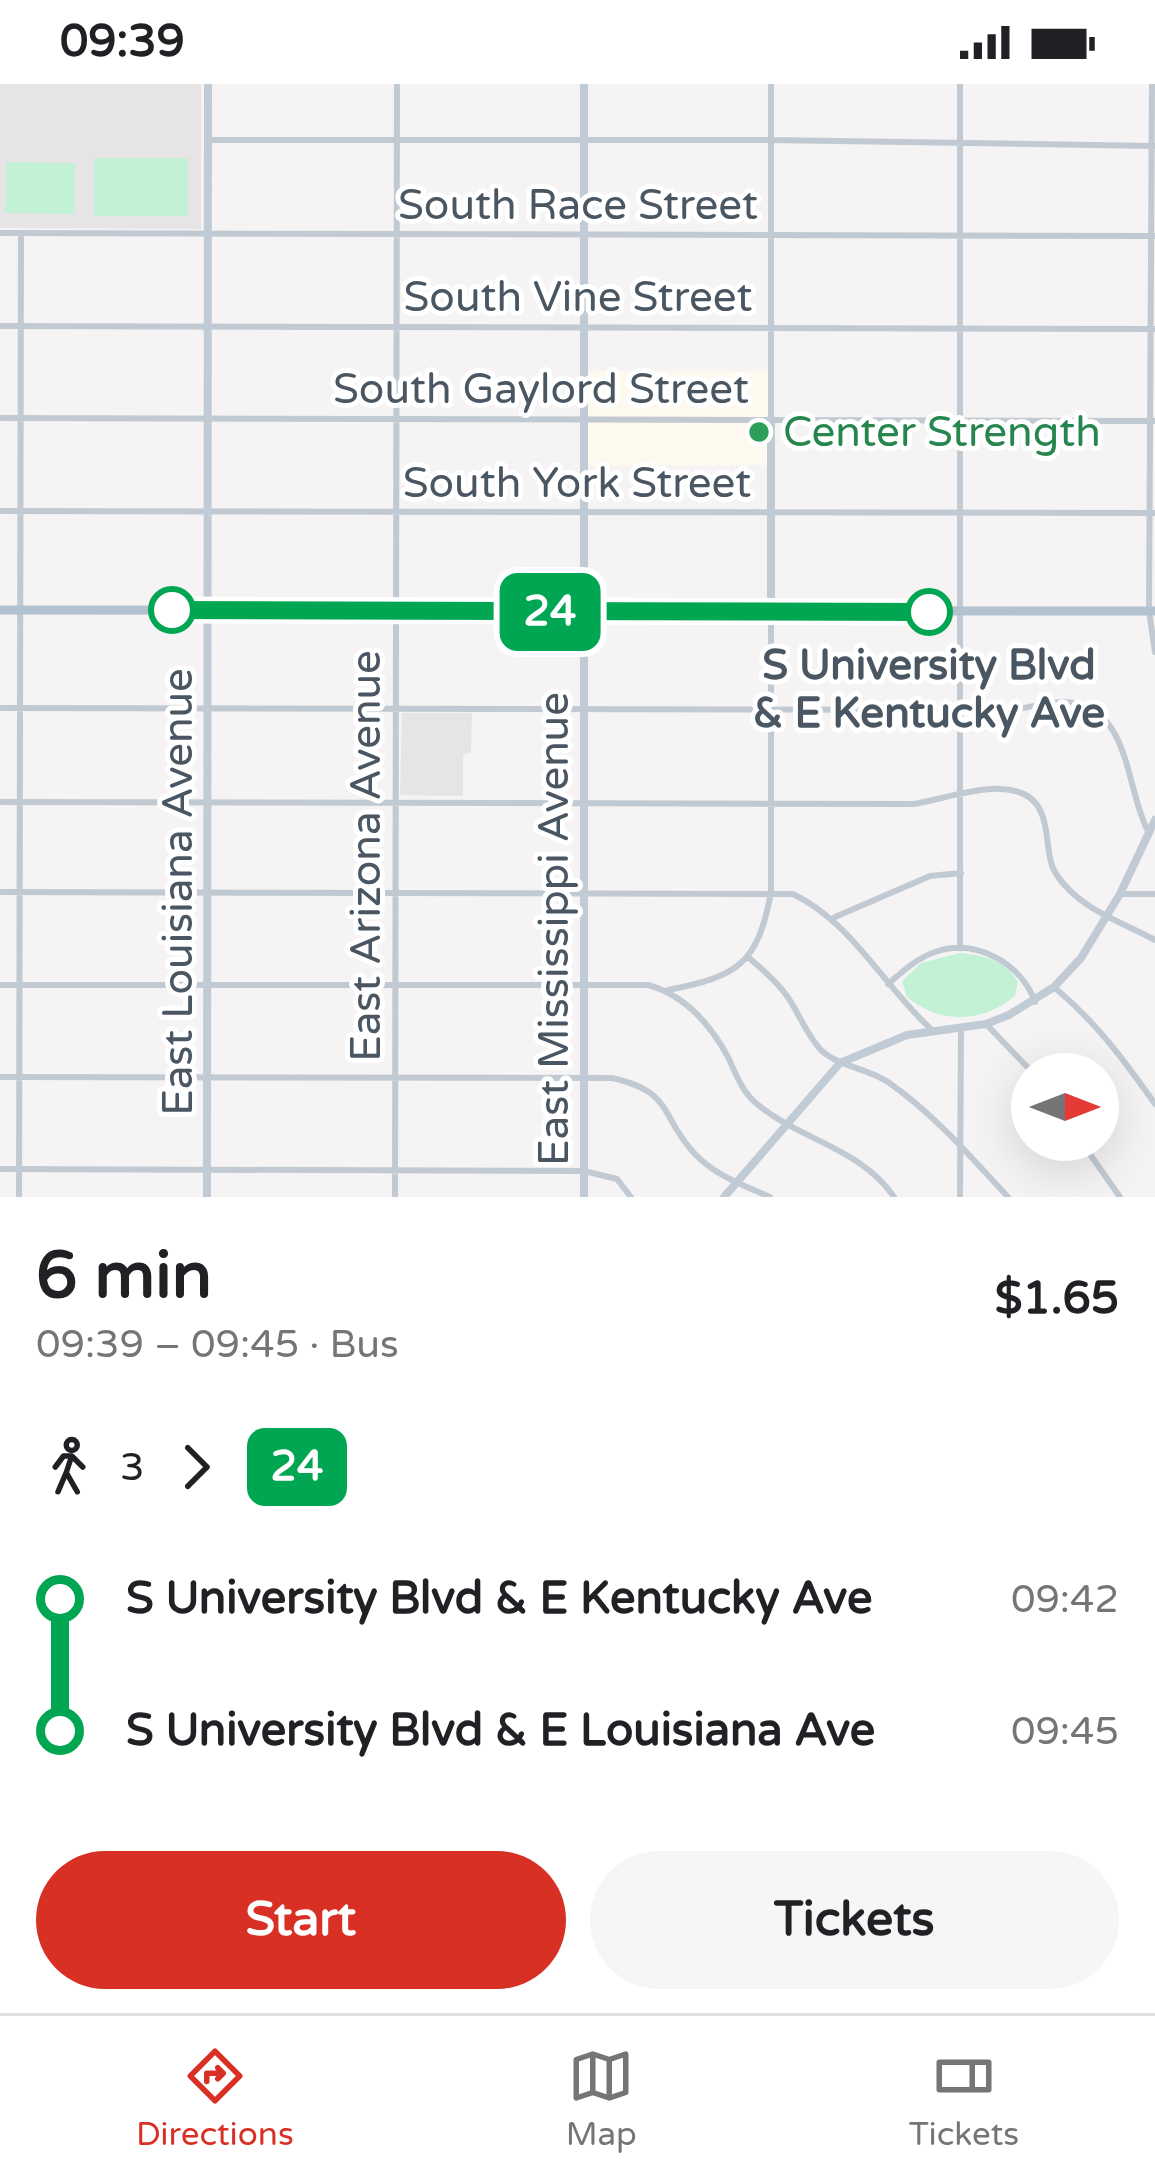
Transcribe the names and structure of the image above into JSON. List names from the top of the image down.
{
  "streets": {
    "street": [
      "South Race Street",
      "South Vine Street",
      "South Gaylord Street",
      "South York Street",
      "East Arizona Avenue",
      "East Louisiana Avenue",
      "East Mississippi Avenue"
    ]
  },
  "crossings": [
    ["South Race Street", "East Arizona Avenue"],
    ["South Race Street", "East Louisiana Avenue"],
    ["South Race Street", "East Mississippi Avenue"],
    ["South Vine Street", "East Arizona Avenue"],
    ["South Vine Street", "East Louisiana Avenue"],
    ["South Vine Street", "East Mississippi Avenue"],
    ["South Gaylord Street", "East Arizona Avenue"],
    ["South Gaylord Street", "East Louisiana Avenue"],
    ["South Gaylord Street", "East Mississippi Avenue"],
    ["South York Street", "East Arizona Avenue"],
    ["South York Street", "East Louisiana Avenue"],
    ["South York Street", "East Mississippi Avenue"]
  ],
  "places": ["Center Strength", "S University Blvd & E Kentucky Ave"],
  "lines": ["bus line 24"],
  "north": "right",
  "page": {
    "status": "09:39",
    "on_map": "24",
    "heading": ["6 min", "09:39 – 09:45 · Bus", "$1.65"],
    "legs": ["3", "24"],
    "list": [
      {
        "name": "S University Blvd & E Kentucky Ave",
        "value": "09:42"
      },
      {
        "name": "S University Blvd & E Louisiana Ave",
        "value": "09:45"
      }
    ],
    "buttons": ["Start", "Tickets"],
    "tabs": ["Directions", "Map", "Tickets"]
  }
}
